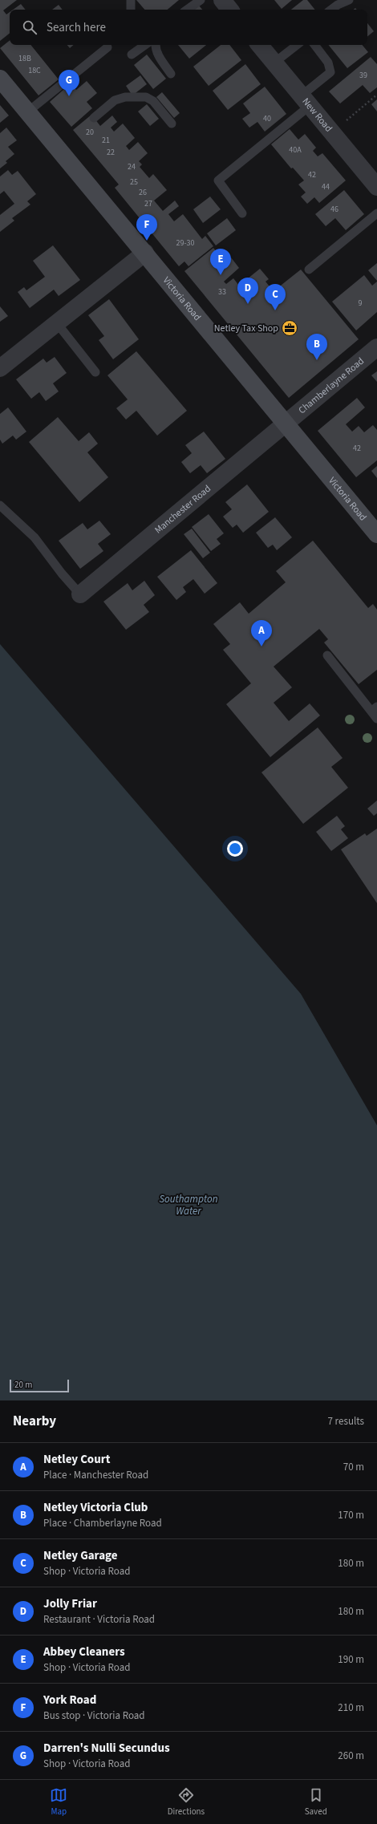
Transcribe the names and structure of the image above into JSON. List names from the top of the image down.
{
  "streets": {
    "street": [
      "New Road",
      "Victoria Road",
      "Chamberlayne Road",
      "Manchester Road"
    ]
  },
  "crossings": [
    ["Victoria Road", "Chamberlayne Road"],
    ["Victoria Road", "Manchester Road"],
    ["Chamberlayne Road", "Manchester Road"]
  ],
  "water": ["Southampton Water"],
  "places": {
    "office": ["Netley Tax Shop"]
  },
  "house_numbers": [
    "18B",
    "18C",
    "39",
    "40",
    "20",
    "21",
    "40A",
    "22",
    "24",
    "42",
    "25",
    "44",
    "26",
    "27",
    "46",
    "29-30",
    "33",
    "9",
    "42"
  ],
  "scale_bar": "20 m",
  "page": {
    "search": "Search here",
    "pins": [
      "G",
      "F",
      "E",
      "D",
      "C",
      "B",
      "A"
    ],
    "scale": "20 m",
    "heading": ["Nearby", "7 results"],
    "list": [
      {
        "mark": "A",
        "name": "Netley Court",
        "note": "Place · Manchester Road",
        "value": "70 m"
      },
      {
        "mark": "B",
        "name": "Netley Victoria Club",
        "note": "Place · Chamberlayne Road",
        "value": "170 m"
      },
      {
        "mark": "C",
        "name": "Netley Garage",
        "note": "Shop · Victoria Road",
        "value": "180 m"
      },
      {
        "mark": "D",
        "name": "Jolly Friar",
        "note": "Restaurant · Victoria Road",
        "value": "180 m"
      },
      {
        "mark": "E",
        "name": "Abbey Cleaners",
        "note": "Shop · Victoria Road",
        "value": "190 m"
      },
      {
        "mark": "F",
        "name": "York Road",
        "note": "Bus stop · Victoria Road",
        "value": "210 m"
      },
      {
        "mark": "G",
        "name": "Darren's Nulli Secundus",
        "note": "Shop · Victoria Road",
        "value": "260 m"
      }
    ],
    "nav": ["Map", "Directions", "Saved"]
  }
}
